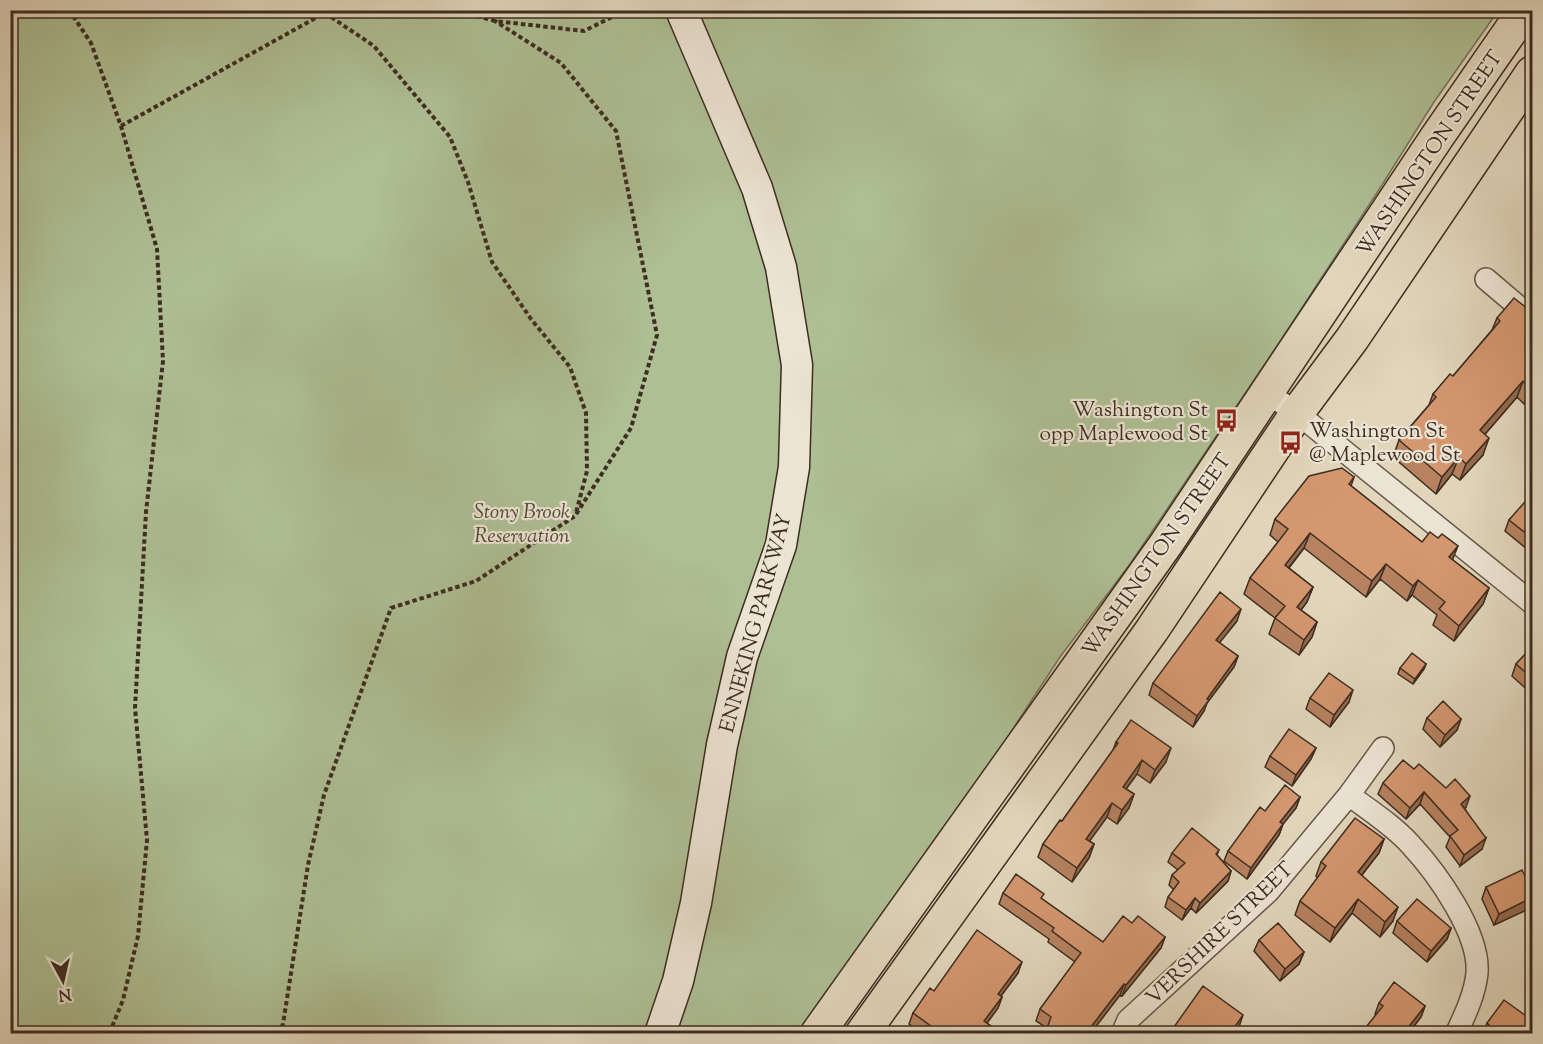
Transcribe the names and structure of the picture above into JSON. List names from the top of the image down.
{
  "streets": {
    "main road": ["WASHINGTON STREET", "ENNEKING PARKWAY"],
    "street": ["VERSHIRE STREET"]
  },
  "parks": ["Stony Brook Reservation"],
  "places": {
    "bus stop": ["Washington St opp Maplewood St", "Washington St @ Maplewood St"]
  },
  "north": "bottom"
}
